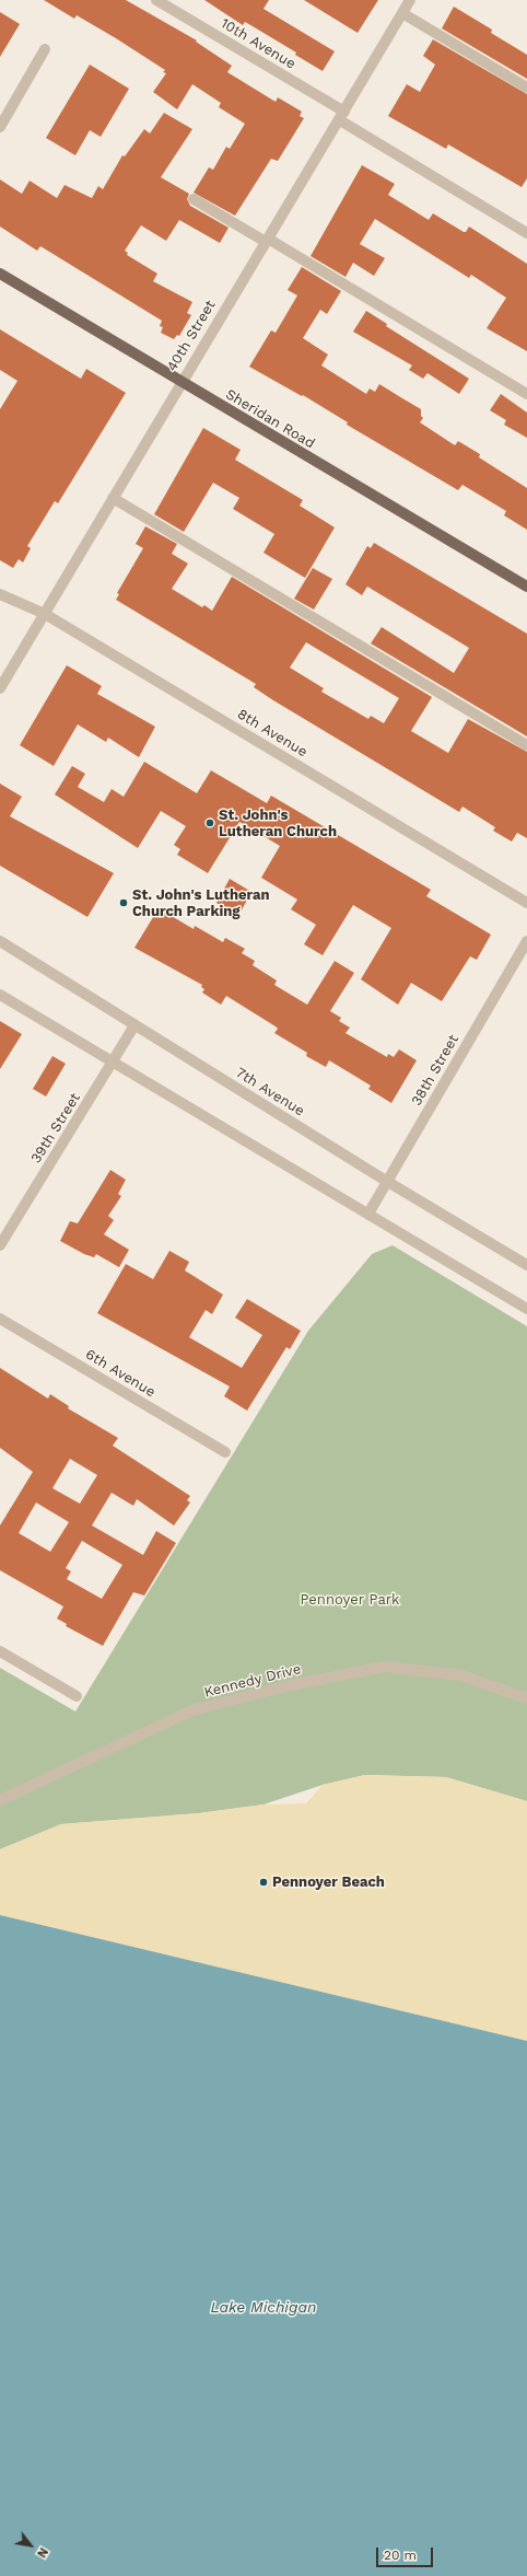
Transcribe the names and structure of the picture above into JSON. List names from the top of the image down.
{
  "streets": {
    "main road": ["Sheridan Road"],
    "street": [
      "10th Avenue",
      "40th Street",
      "8th Avenue",
      "38th Street",
      "7th Avenue",
      "39th Street",
      "6th Avenue",
      "Kennedy Drive"
    ]
  },
  "crossings": [
    ["10th Avenue", "40th Street"],
    ["40th Street", "Sheridan Road"],
    ["40th Street", "8th Avenue"],
    ["38th Street", "7th Avenue"],
    ["7th Avenue", "39th Street"]
  ],
  "water": ["Lake Michigan"],
  "parks": ["Pennoyer Park"],
  "places": ["St. John's Lutheran Church", "St. John's Lutheran Church Parking", "Pennoyer Beach"],
  "scale_bar": "20 m",
  "north": "bottom right"
}
